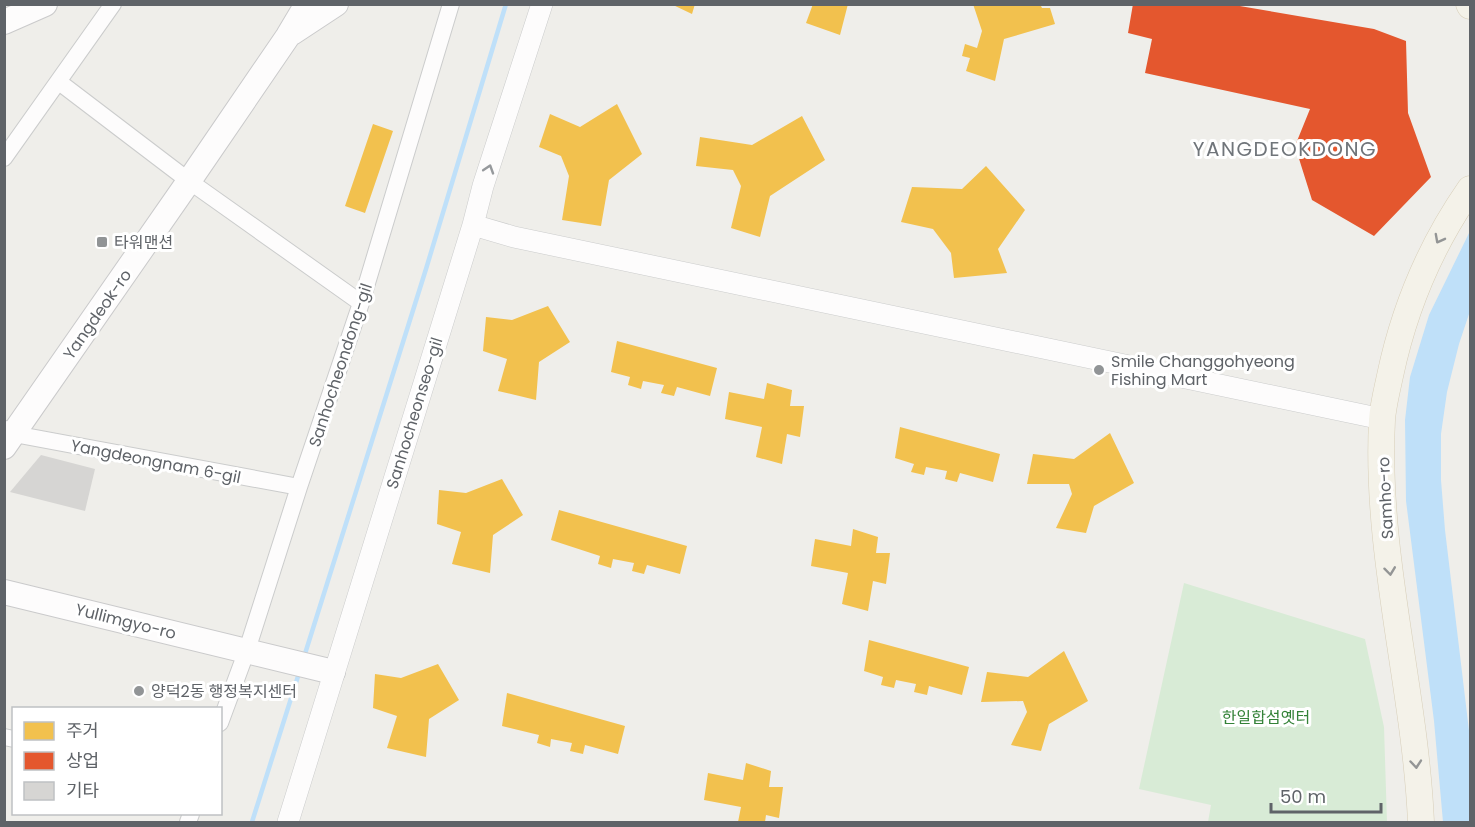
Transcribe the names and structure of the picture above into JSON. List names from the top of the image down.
{
  "streets": {
    "main road": ["Yangdeok-ro", "Samho-ro", "Yullimgyo-ro"],
    "street": ["Sanhocheondong-gil", "Sanhocheonseo-gil", "Yangdeongnam 6-gil"]
  },
  "crossings": [
    ["Yangdeok-ro", "Yangdeongnam 6-gil"],
    ["Sanhocheondong-gil", "Yangdeongnam 6-gil"],
    ["Sanhocheondong-gil", "Yullimgyo-ro"],
    ["Sanhocheonseo-gil", "Yullimgyo-ro"]
  ],
  "one_way": ["Samho-ro"],
  "districts": ["YANGDEOKDONG"],
  "parks": ["한일합섬옛터"],
  "places": {
    "transit": ["타워맨션"],
    "other": ["Smile Changgohyeong Fishing Mart", "양덕2동 행정복지센터"]
  },
  "legend": ["주거", "상업", "기타"],
  "scale_bar": "50 m"
}
